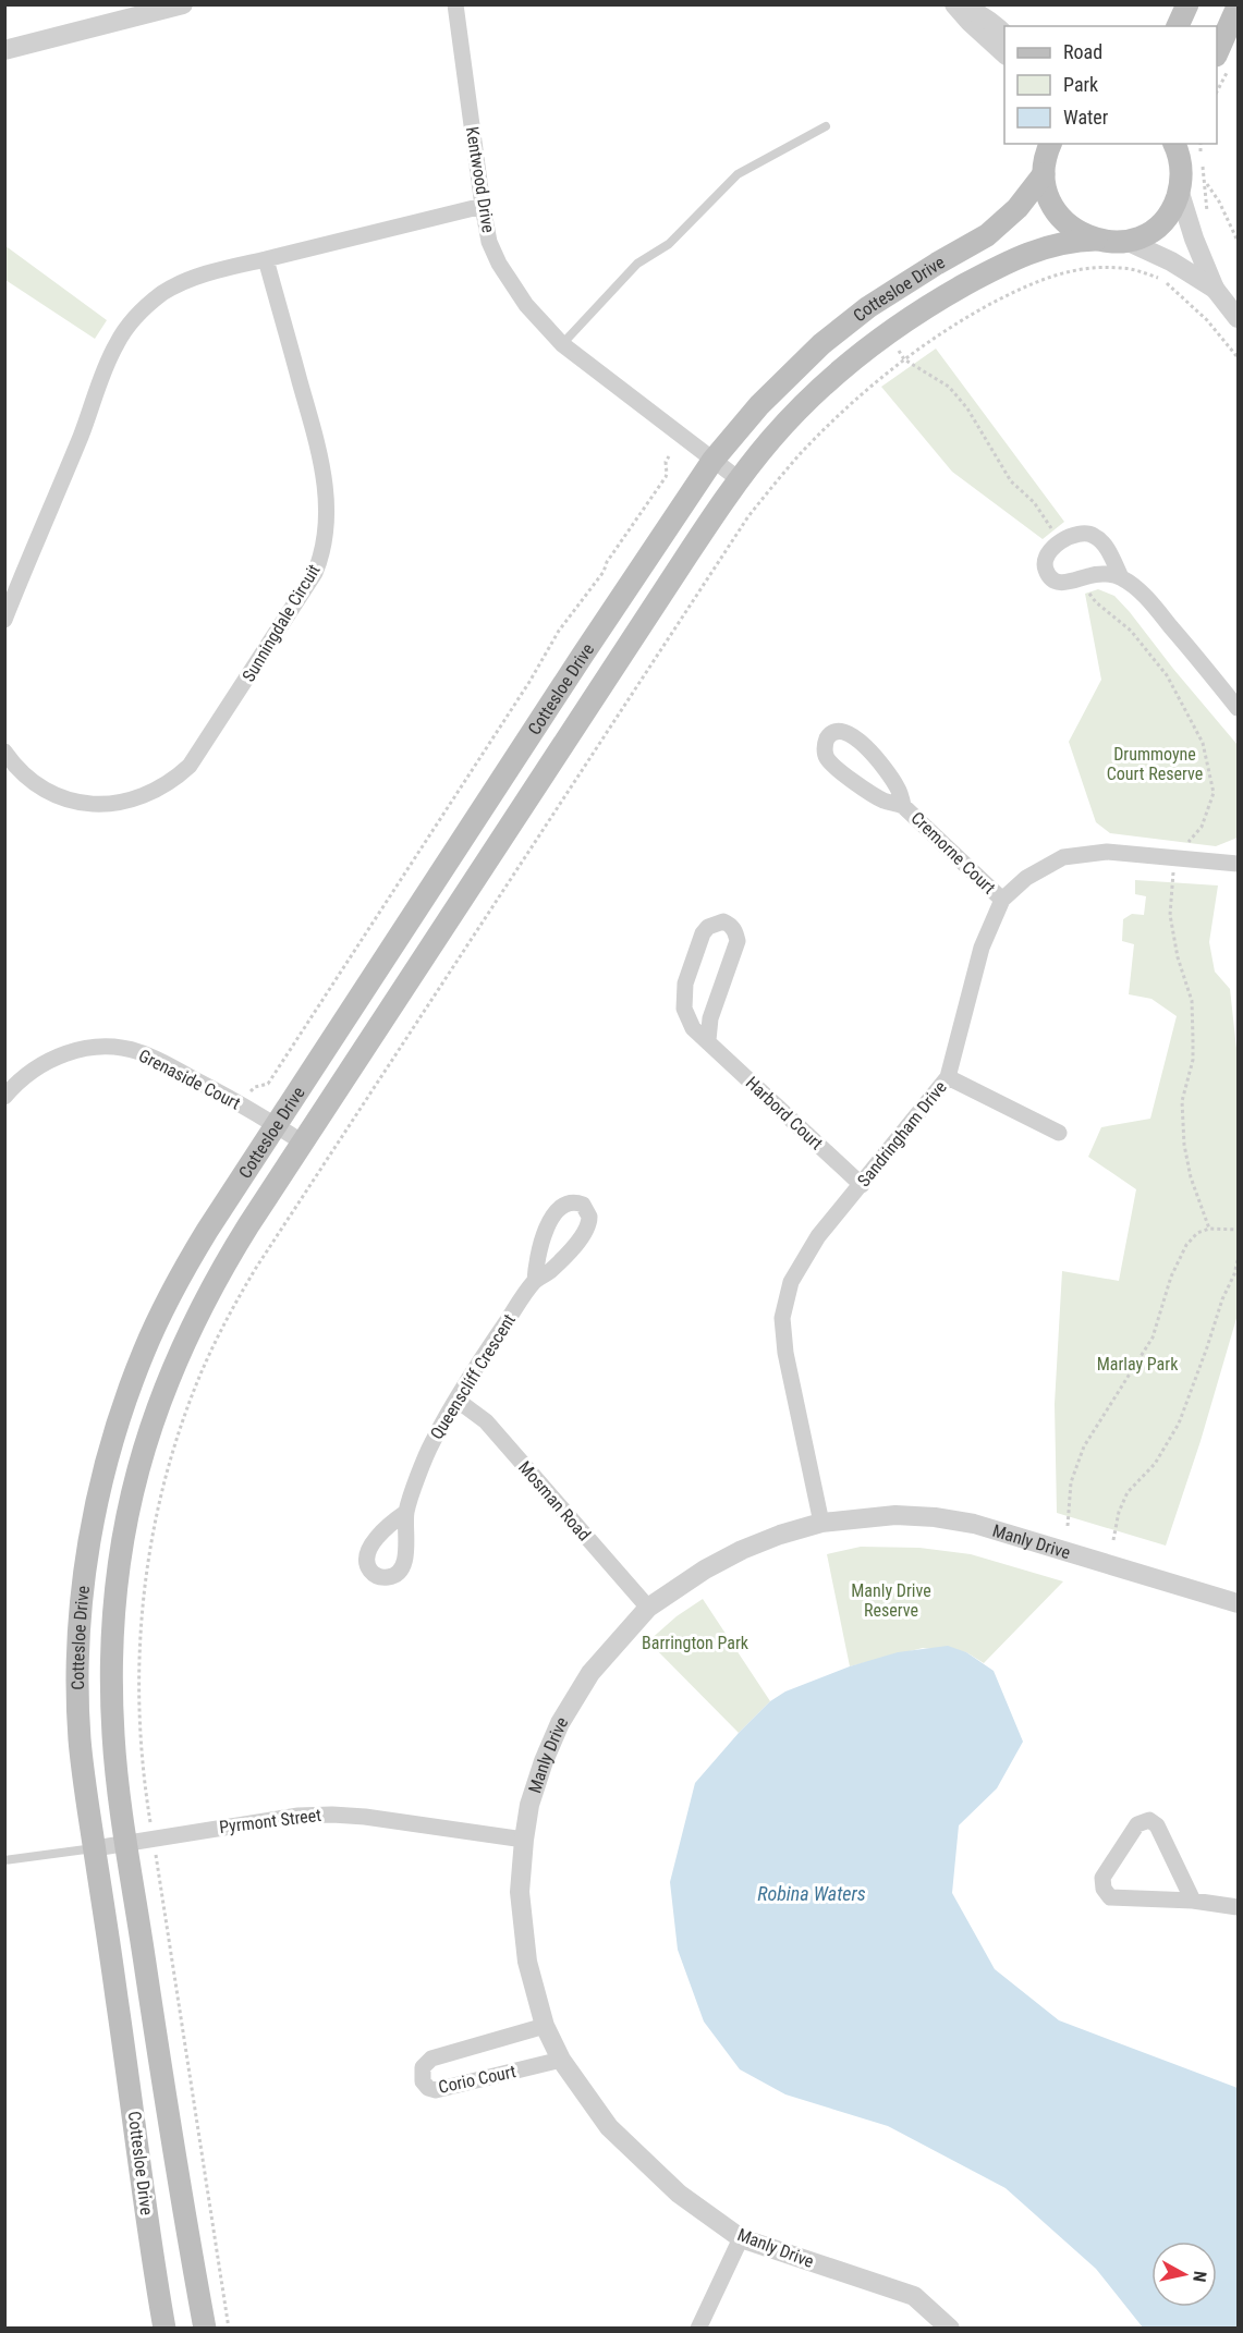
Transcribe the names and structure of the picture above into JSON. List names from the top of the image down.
{
  "streets": {
    "main road": ["Cottesloe Drive"],
    "street": [
      "Kentwood Drive",
      "Sunningdale Circuit",
      "Cremorne Court",
      "Grenaside Court",
      "Harbord Court",
      "Sandringham Drive",
      "Queenscliff Crescent",
      "Mosman Road",
      "Manly Drive",
      "Pyrmont Street",
      "Corio Court"
    ]
  },
  "crossings": [
    ["Kentwood Drive", "Cottesloe Drive"],
    ["Cottesloe Drive", "Grenaside Court"],
    ["Cottesloe Drive", "Pyrmont Street"],
    ["Cremorne Court", "Sandringham Drive"],
    ["Harbord Court", "Sandringham Drive"],
    ["Sandringham Drive", "Manly Drive"],
    ["Queenscliff Crescent", "Mosman Road"],
    ["Mosman Road", "Manly Drive"],
    ["Manly Drive", "Pyrmont Street"],
    ["Manly Drive", "Corio Court"]
  ],
  "water": ["Robina Waters"],
  "parks": [
    "Drummoyne Court Reserve",
    "Marlay Park",
    "Manly Drive Reserve",
    "Barrington Park"
  ],
  "legend": ["Road", "Park", "Water"],
  "north": "right"
}
